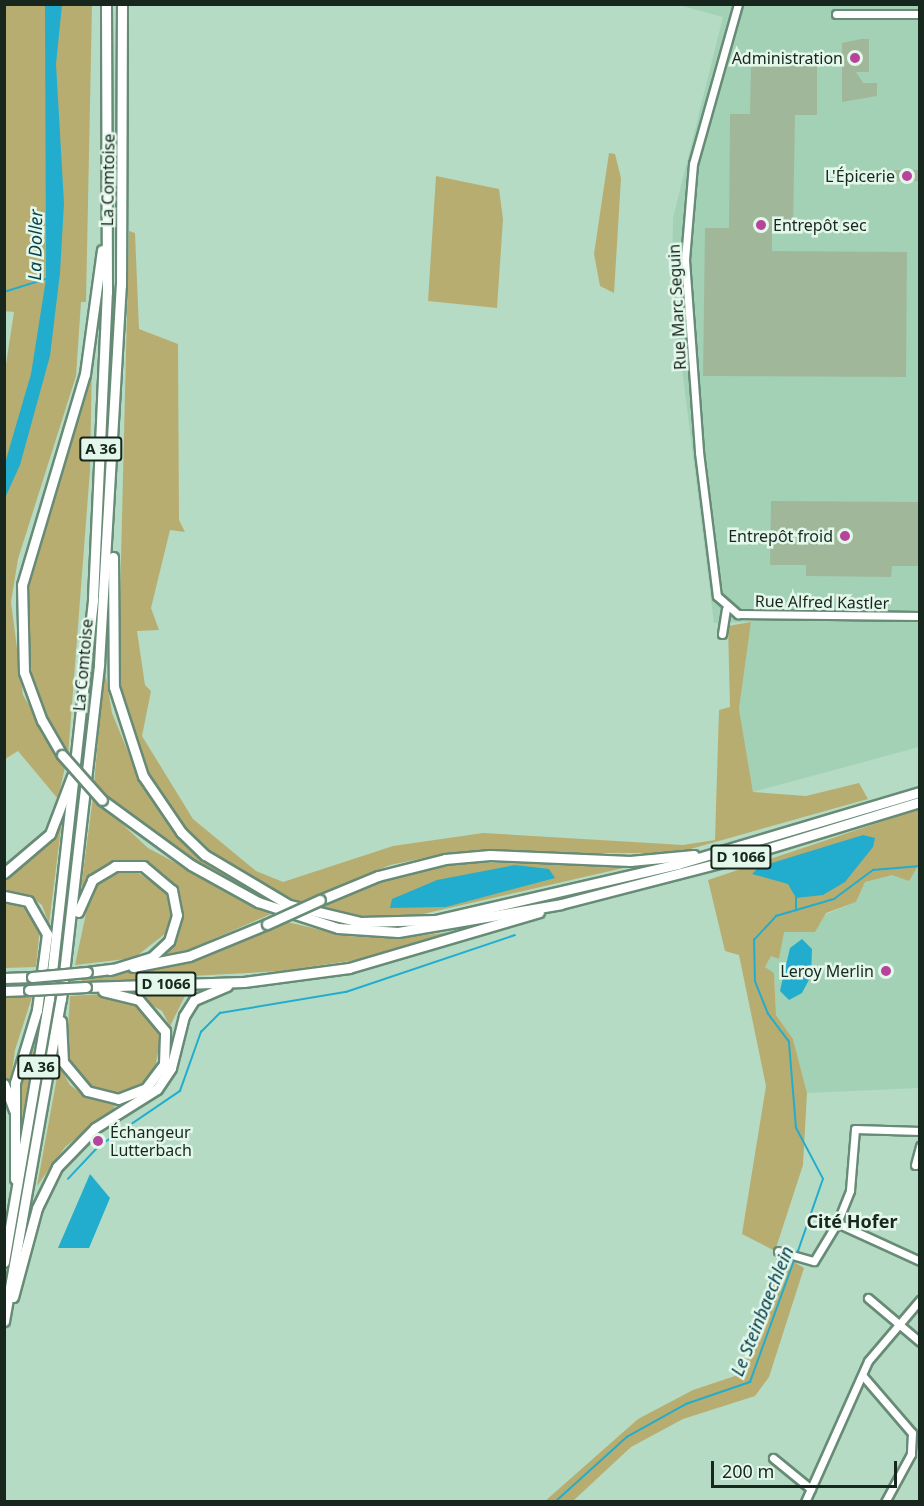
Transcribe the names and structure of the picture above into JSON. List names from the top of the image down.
{
  "streets": {
    "highway": ["La Comtoise", "A 36", "D 1066"],
    "street": ["Rue Marc Seguin", "Rue Alfred Kastler"]
  },
  "crossings": [
    ["Rue Marc Seguin", "Rue Alfred Kastler"]
  ],
  "districts": ["Cité Hofer"],
  "water": ["La Doller", "Le Steinbaechlein"],
  "places": [
    "Administration",
    "L'Épicerie",
    "Entrepôt sec",
    "Entrepôt froid",
    "Leroy Merlin",
    "Échangeur Lutterbach"
  ],
  "scale_bar": "200 m"
}
